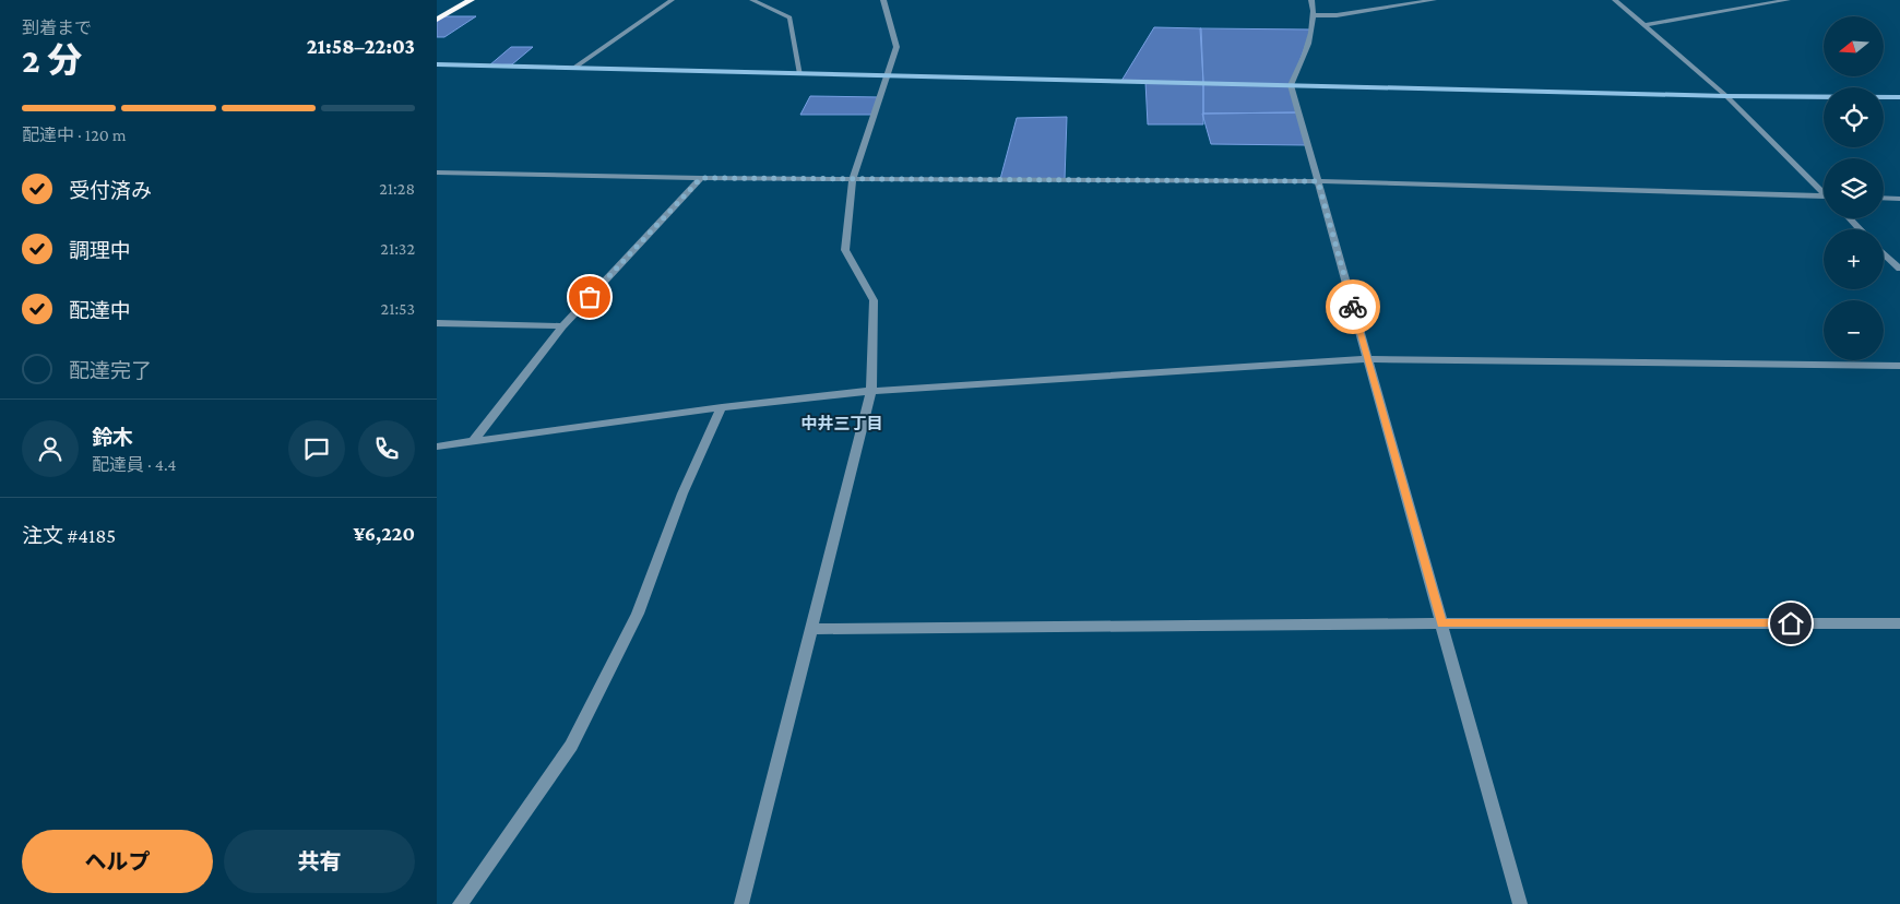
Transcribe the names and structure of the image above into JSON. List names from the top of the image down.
{
  "districts": ["中井三丁目"],
  "north": "left",
  "page": {
    "heading": ["2 分", "到着まで", "21:58–22:03"],
    "panel": [
      "鈴木",
      "配達員 · 4.4",
      "注文 #4185",
      "¥6,220"
    ],
    "map_buttons": ["+", "−"],
    "bar": "配達中 · 120 m",
    "list": [
      ["受付済み", "21:28"],
      ["調理中", "21:32"],
      ["配達中", "21:53"],
      "配達完了"
    ],
    "buttons": ["ヘルプ", "共有"]
  }
}
